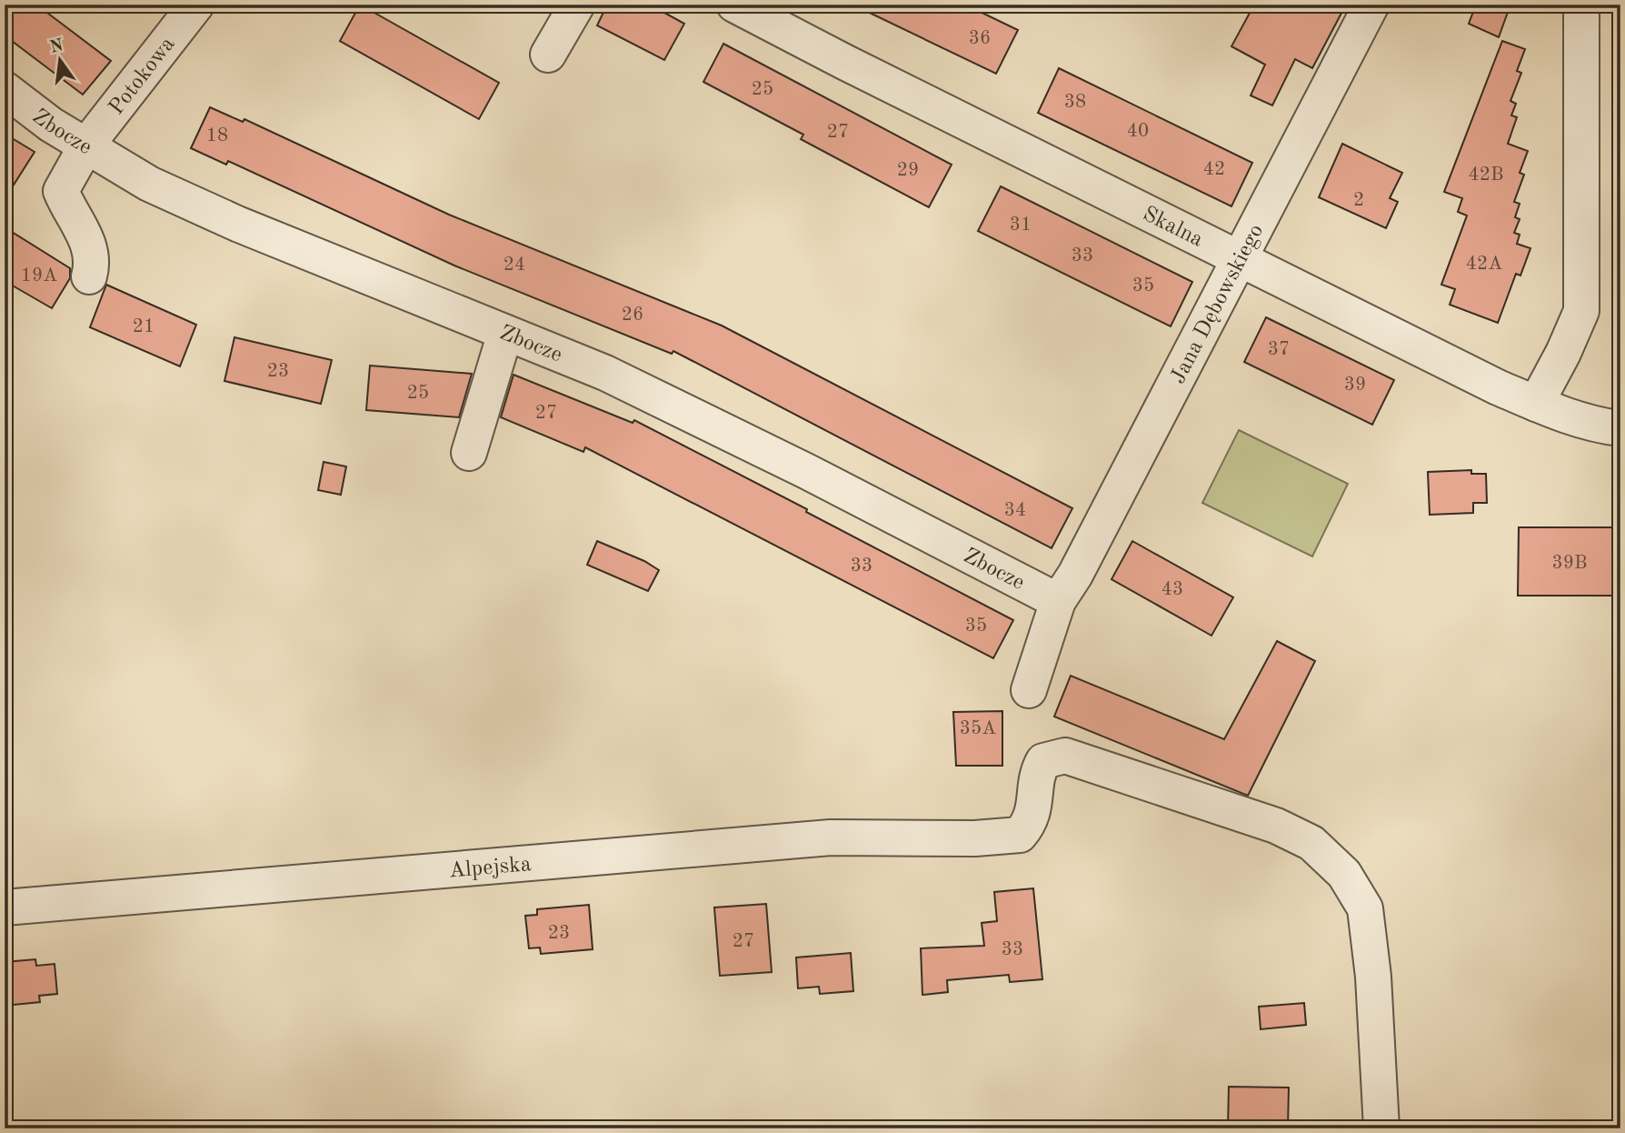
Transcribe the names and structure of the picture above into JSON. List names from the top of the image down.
{
  "streets": {
    "street": [
      "Potokowa",
      "Zbocze",
      "Skalna",
      "Jana Dębowskiego",
      "Alpejska"
    ]
  },
  "crossings": [
    ["Potokowa", "Zbocze"],
    ["Zbocze", "Jana Dębowskiego"],
    ["Skalna", "Jana Dębowskiego"]
  ],
  "house_numbers": [
    "36",
    "25",
    "38",
    "40",
    "27",
    "18",
    "42",
    "29",
    "42B",
    "2",
    "31",
    "33",
    "42A",
    "24",
    "19A",
    "35",
    "26",
    "21",
    "37",
    "23",
    "39",
    "25",
    "27",
    "34",
    "39B",
    "33",
    "43",
    "35",
    "35A",
    "23",
    "27",
    "33"
  ],
  "north": "top"
}
